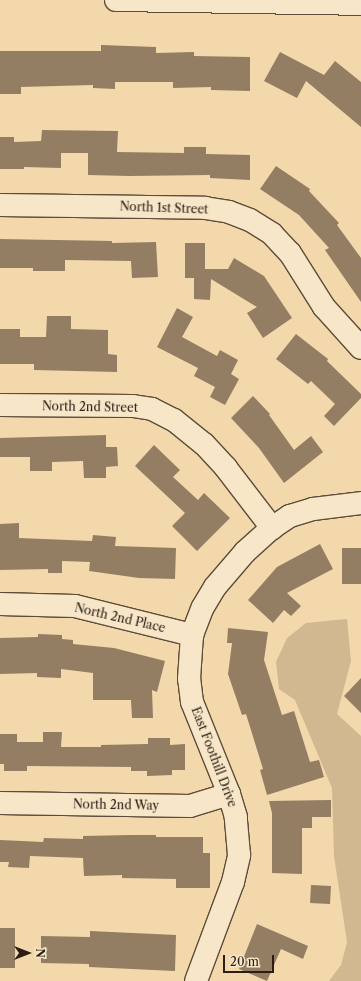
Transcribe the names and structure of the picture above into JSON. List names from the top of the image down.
{
  "streets": {
    "street": [
      "North 1st Street",
      "North 2nd Street",
      "North 2nd Place",
      "East Foothill Drive",
      "North 2nd Way"
    ]
  },
  "crossings": [
    ["North 2nd Street", "East Foothill Drive"],
    ["North 2nd Place", "East Foothill Drive"],
    ["East Foothill Drive", "North 2nd Way"]
  ],
  "scale_bar": "20 m",
  "north": "right"
}
